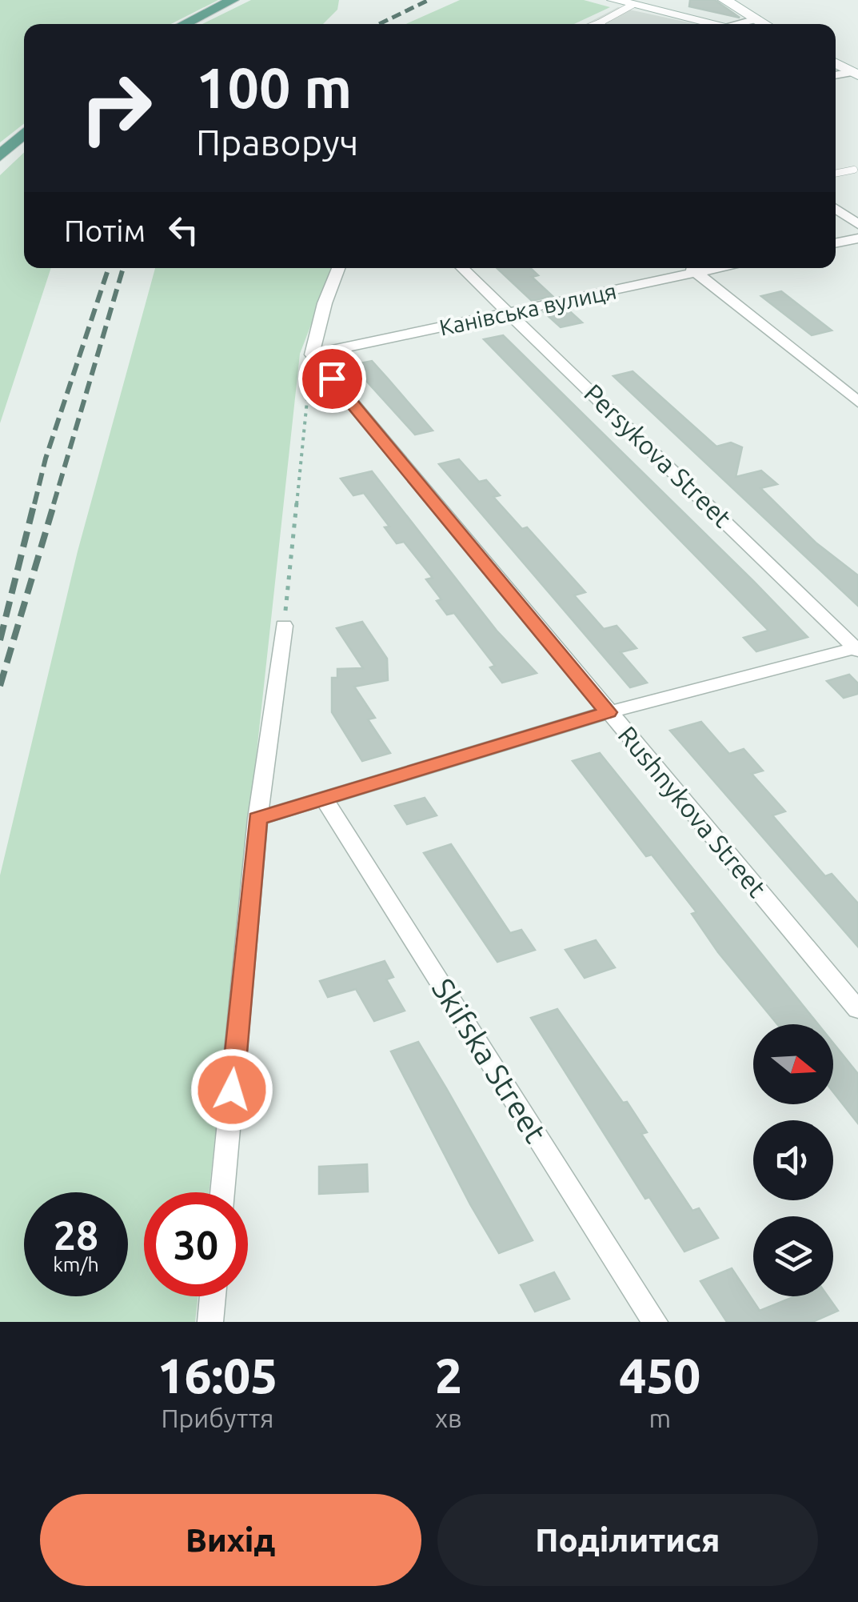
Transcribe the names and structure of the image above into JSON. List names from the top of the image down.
{
  "streets": {
    "street": [
      "Канівська вулиця",
      "Persykova Street",
      "Rushnykova Street",
      "Skifska Street"
    ]
  },
  "crossings": [
    ["Канівська вулиця", "Persykova Street"],
    ["Канівська вулиця", "Rushnykova Street"]
  ],
  "north": "right",
  "page": {
    "turn": ["100 m", "Праворуч"],
    "then": "Потім",
    "speed": "28 km/h",
    "limit": "30",
    "eta": [
      "16:05",
      "Прибуття",
      "2",
      "хв",
      "450",
      "m"
    ],
    "buttons": ["Вихід", "Поділитися"]
  }
}
